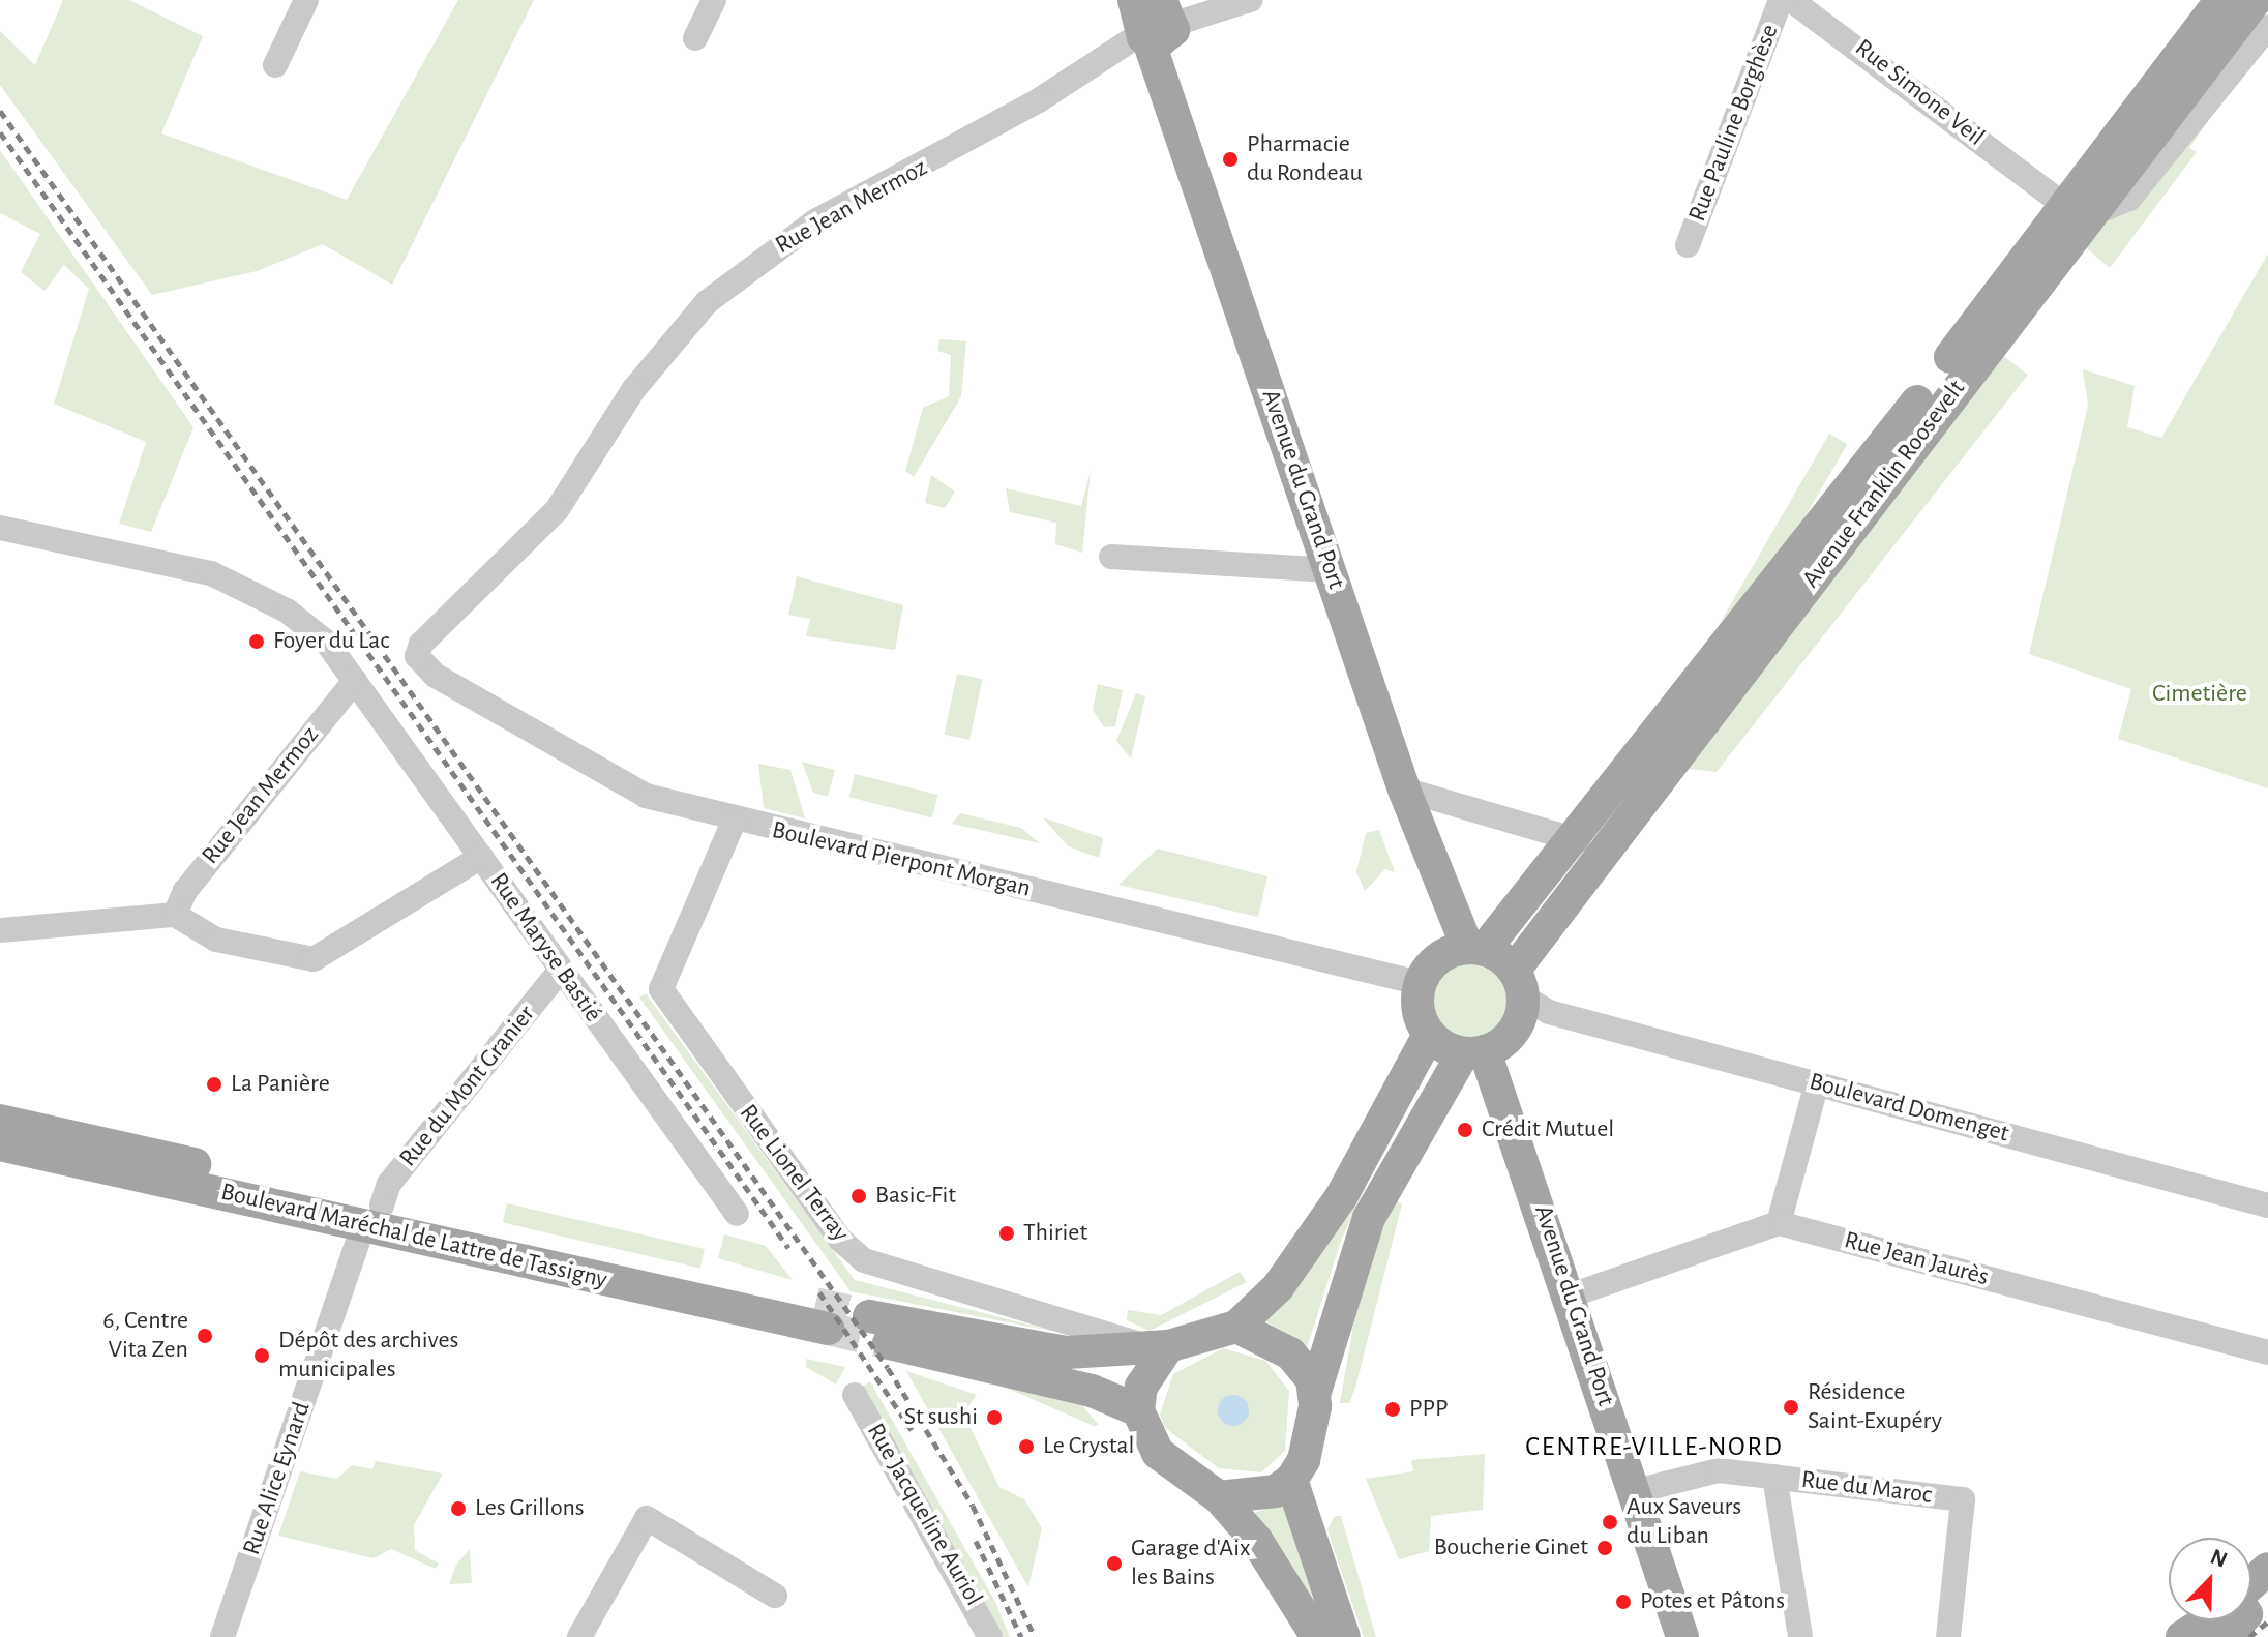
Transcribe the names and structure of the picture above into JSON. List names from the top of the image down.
{
  "streets": {
    "main road": ["Avenue Franklin Roosevelt", "Avenue du Grand Port", "Boulevard Maréchal de Lattre de Tassigny"],
    "street": [
      "Rue Simone Veil",
      "Rue Pauline Borghèse",
      "Rue Jean Mermoz",
      "Boulevard Pierpont Morgan",
      "Rue Maryse Bastié",
      "Rue du Mont Granier",
      "Boulevard Domenget",
      "Rue Lionel Terray",
      "Rue Jean Jaurès",
      "Rue Alice Eynard",
      "Rue du Maroc",
      "Rue Jacqueline Auriol"
    ]
  },
  "crossings": [
    ["Rue Simone Veil", "Avenue Franklin Roosevelt"],
    ["Rue Jean Mermoz", "Avenue du Grand Port"],
    ["Rue Jean Mermoz", "Boulevard Pierpont Morgan"],
    ["Rue Jean Mermoz", "Rue Maryse Bastié"],
    ["Avenue Franklin Roosevelt", "Avenue du Grand Port"],
    ["Avenue Franklin Roosevelt", "Boulevard Domenget"],
    ["Avenue du Grand Port", "Boulevard Domenget"],
    ["Avenue du Grand Port", "Rue du Maroc"],
    ["Boulevard Pierpont Morgan", "Rue Lionel Terray"],
    ["Rue Maryse Bastié", "Rue du Mont Granier"],
    ["Rue du Mont Granier", "Boulevard Maréchal de Lattre de Tassigny"],
    ["Rue du Mont Granier", "Rue Alice Eynard"],
    ["Boulevard Maréchal de Lattre de Tassigny", "Rue Alice Eynard"]
  ],
  "districts": ["CENTRE-VILLE-NORD"],
  "parks": ["Cimetière"],
  "places": [
    "Pharmacie du Rondeau",
    "Foyer du Lac",
    "La Panière",
    "Crédit Mutuel",
    "Basic-Fit",
    "Thiriet",
    "6, Centre Vita Zen",
    "Dépôt des archives municipales",
    "Résidence Saint-Exupéry",
    "PPP",
    "St sushi",
    "Le Crystal",
    "Les Grillons",
    "Aux Saveurs du Liban",
    "Boucherie Ginet",
    "Garage d'Aix les Bains",
    "Potes et Pâtons"
  ],
  "north": "top right"
}
